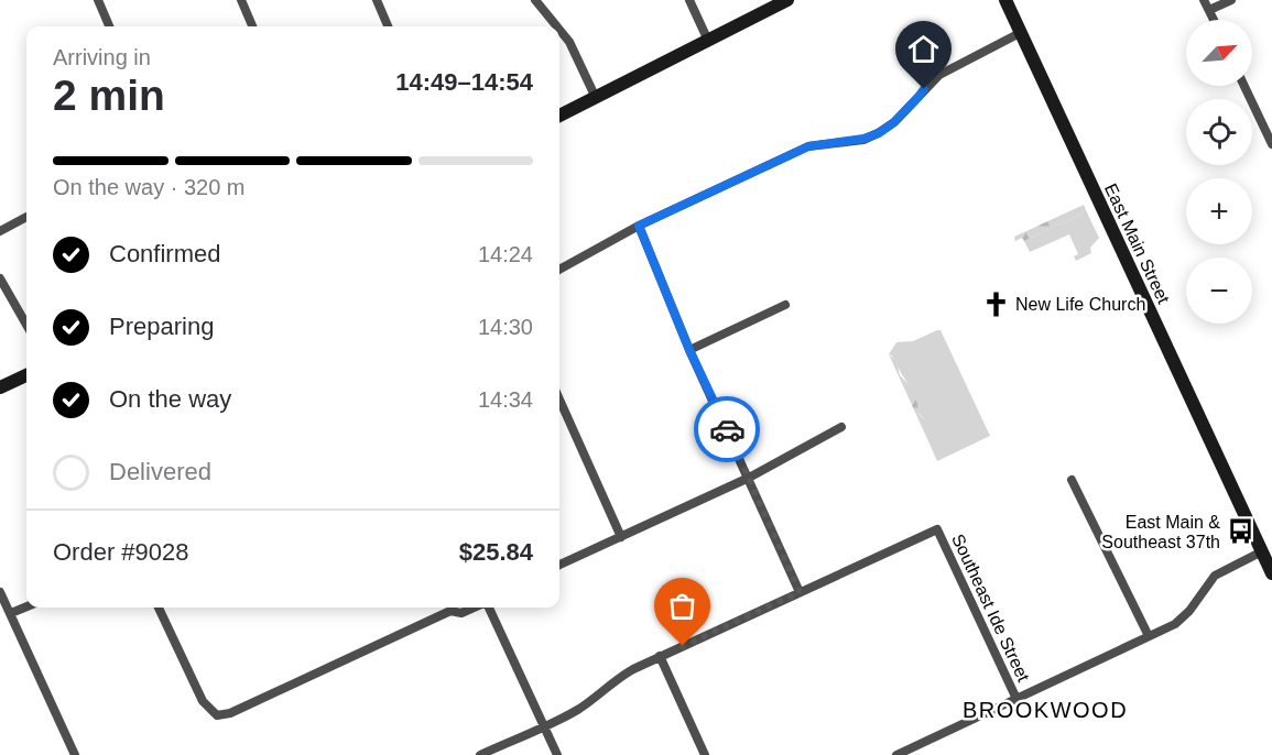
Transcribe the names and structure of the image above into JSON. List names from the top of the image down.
{
  "streets": {
    "main road": ["East Main Street"],
    "street": ["Southeast Ide Street"]
  },
  "districts": ["BROOKWOOD"],
  "places": {
    "church": ["New Life Church"],
    "bus stop": ["East Main & Southeast 37th"]
  },
  "north": "top right",
  "page": {
    "map_buttons": ["+", "−"],
    "heading": ["2 min", "Arriving in", "14:49–14:54"],
    "panel": ["Order #9028", "$25.84"],
    "bar": "On the way · 320 m",
    "list": [
      ["Confirmed", "14:24"],
      ["Preparing", "14:30"],
      ["On the way", "14:34"],
      "Delivered"
    ]
  }
}
